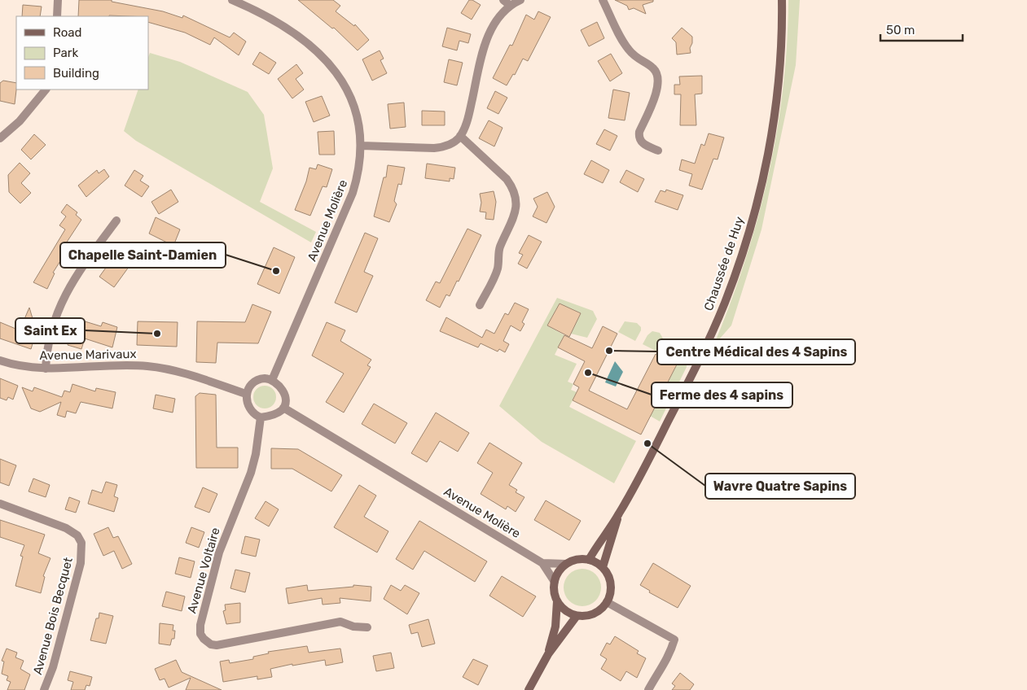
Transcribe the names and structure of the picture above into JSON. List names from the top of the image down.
{
  "streets": {
    "main road": ["Chaussée de Huy"],
    "street": [
      "Avenue Molière",
      "Avenue Marivaux",
      "Avenue Voltaire",
      "Avenue Bois Becquet"
    ]
  },
  "crossings": [
    ["Avenue Molière", "Chaussée de Huy"],
    ["Avenue Molière", "Avenue Marivaux"],
    ["Avenue Molière", "Avenue Voltaire"],
    ["Avenue Marivaux", "Avenue Voltaire"]
  ],
  "places": [
    "Chapelle Saint-Damien",
    "Saint Ex",
    "Centre Médical des 4 Sapins",
    "Ferme des 4 sapins",
    "Wavre Quatre Sapins"
  ],
  "legend": ["Road", "Park", "Building"],
  "scale_bar": "50 m"
}
